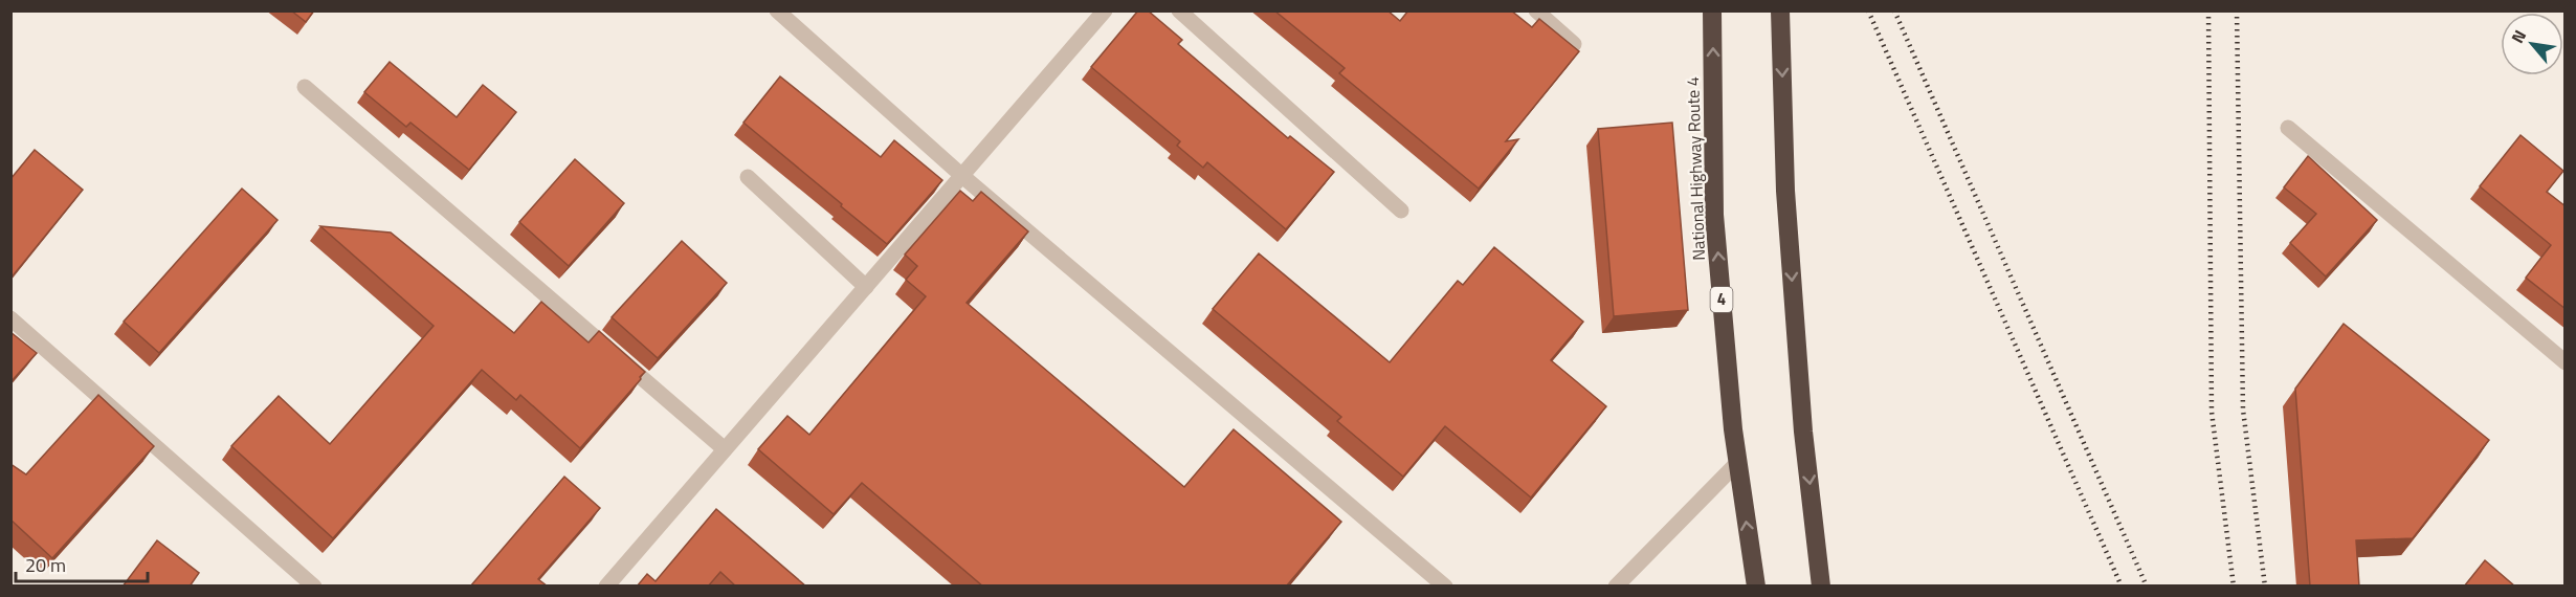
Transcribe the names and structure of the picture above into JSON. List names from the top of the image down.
{
  "streets": {
    "highway": ["National Highway Route 4", "4"]
  },
  "scale_bar": "20 m",
  "north": "top left"
}
